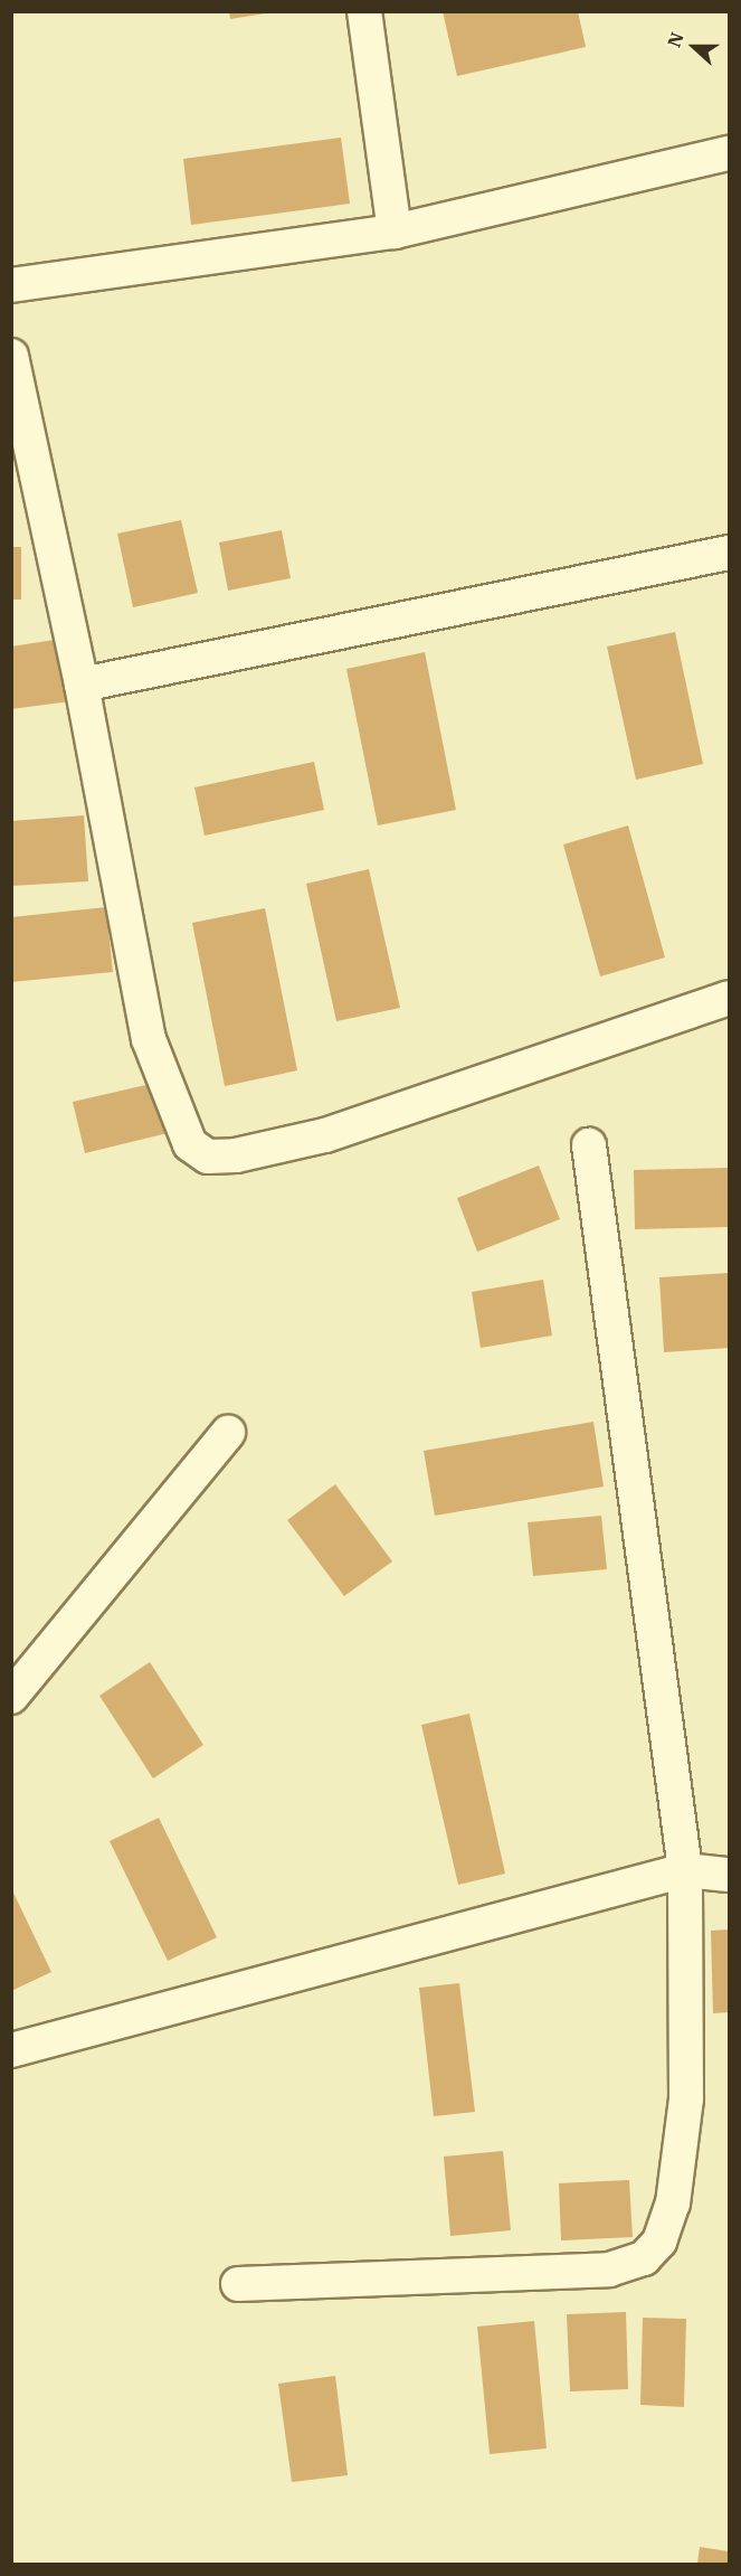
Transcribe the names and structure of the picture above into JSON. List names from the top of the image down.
{
  "north": "left"
}
